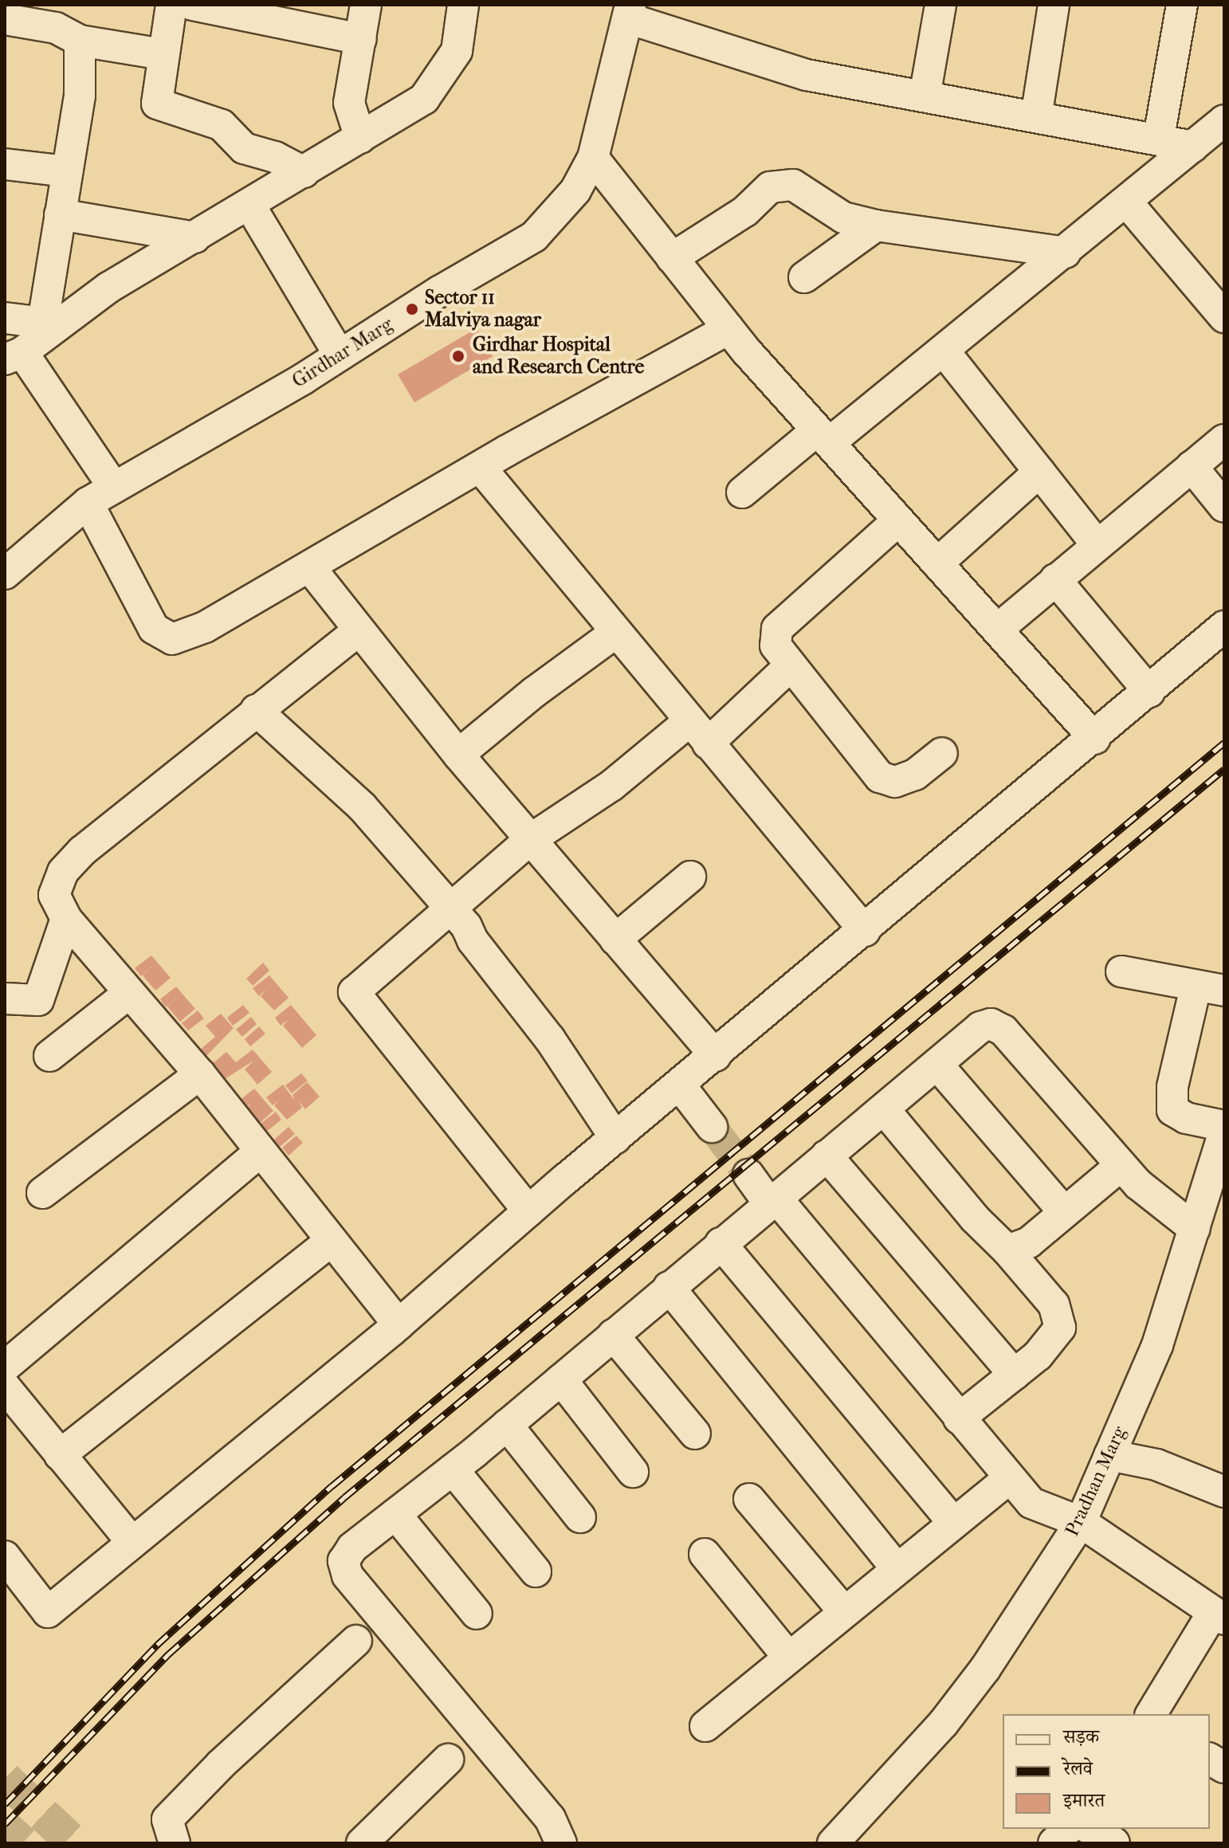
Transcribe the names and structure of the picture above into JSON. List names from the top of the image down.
{
  "streets": {
    "street": ["Girdhar Marg", "Pradhan Marg"]
  },
  "places": ["Sector 11 Malviya nagar", "Girdhar Hospital and Research Centre"],
  "legend": ["सड़क", "रेलवे", "इमारत"]
}
